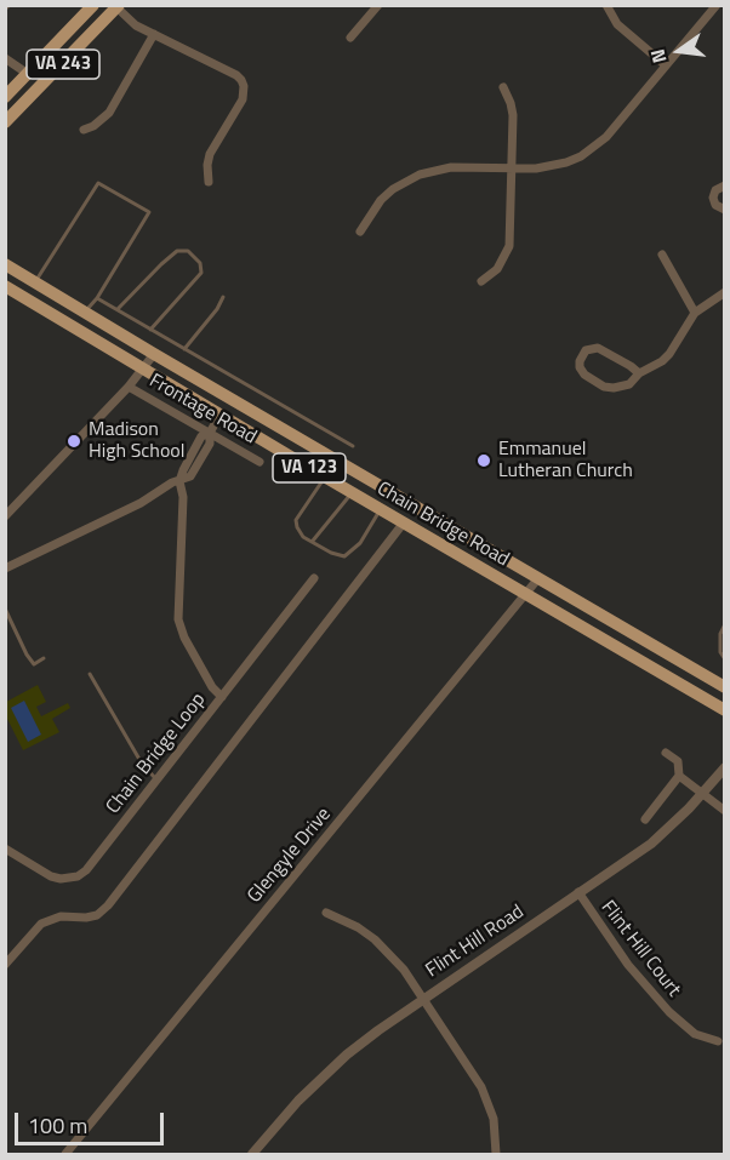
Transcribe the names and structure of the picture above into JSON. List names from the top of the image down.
{
  "streets": {
    "main road": ["VA 243", "VA 123", "Chain Bridge Road"],
    "street": [
      "Frontage Road",
      "Chain Bridge Loop",
      "Glengyle Drive",
      "Flint Hill Road",
      "Flint Hill Court"
    ]
  },
  "crossings": [
    ["VA 123", "Chain Bridge Road"],
    ["Chain Bridge Road", "Glengyle Drive"],
    ["Flint Hill Road", "Flint Hill Court"]
  ],
  "places": ["Madison High School", "Emmanuel Lutheran Church"],
  "scale_bar": "100 m",
  "north": "left"
}
